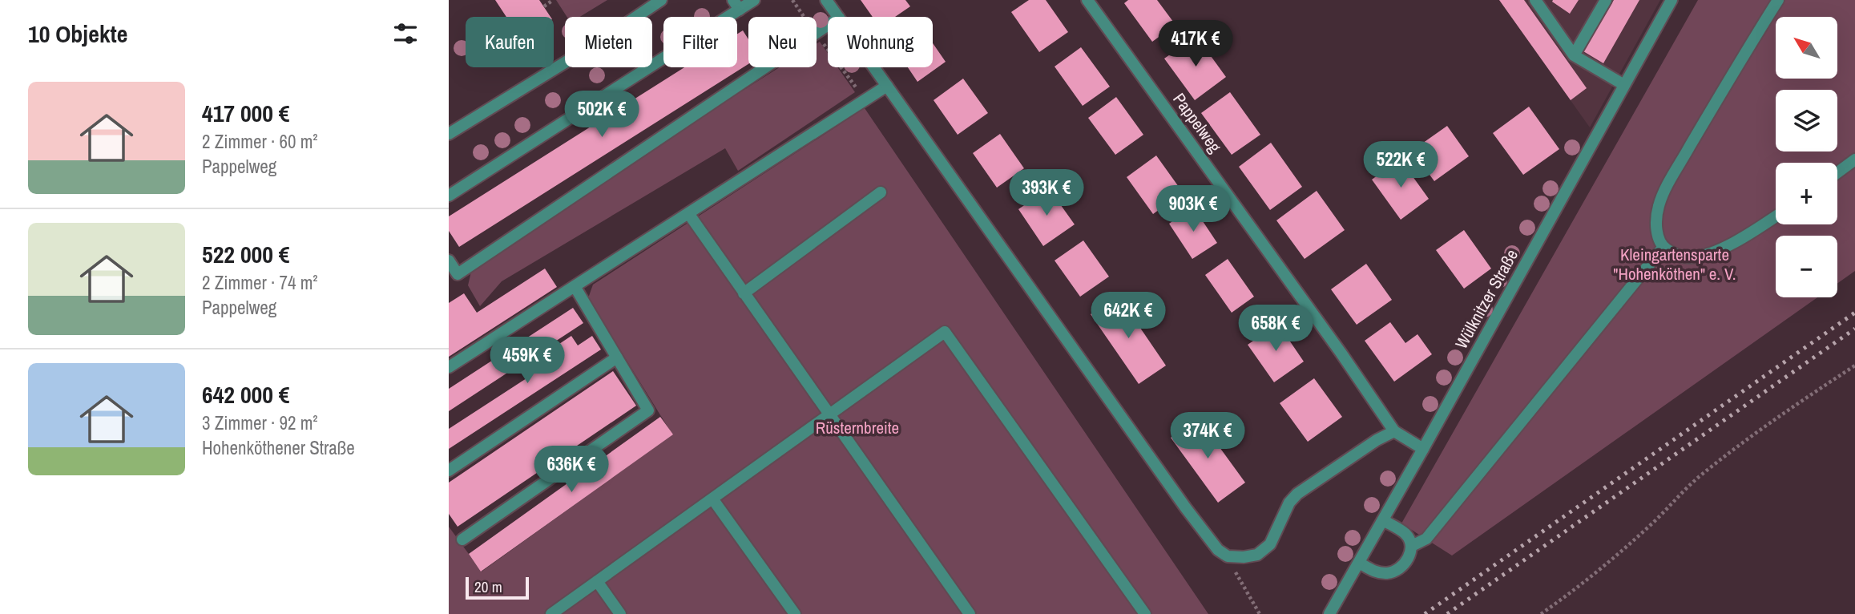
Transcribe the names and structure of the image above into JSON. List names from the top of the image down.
{
  "streets": {
    "street": ["Pappelweg", "Wülknitzer Straße"]
  },
  "parks": ["Kleingartensparte \"Hohenköthen\" e. V.", "Rüsternbreite"],
  "scale_bar": "20 m",
  "north": "top left",
  "page": {
    "heading": "10 Objekte",
    "map_buttons": ["+", "−"],
    "chip": [
      "Kaufen",
      "Mieten",
      "Filter",
      "Neu",
      "Wohnung"
    ],
    "price": [
      "417K €",
      "502K €",
      "522K €",
      "393K €",
      "903K €",
      "642K €",
      "658K €",
      "459K €",
      "374K €",
      "636K €"
    ],
    "list": [
      {
        "name": "417 000 €",
        "note": "2 Zimmer · 60 m² · Pappelweg"
      },
      {
        "name": "522 000 €",
        "note": "2 Zimmer · 74 m² · Pappelweg"
      },
      {
        "name": "642 000 €",
        "note": "3 Zimmer · 92 m² · Hohenköthener Straße"
      }
    ],
    "scale": "20 m"
  }
}
